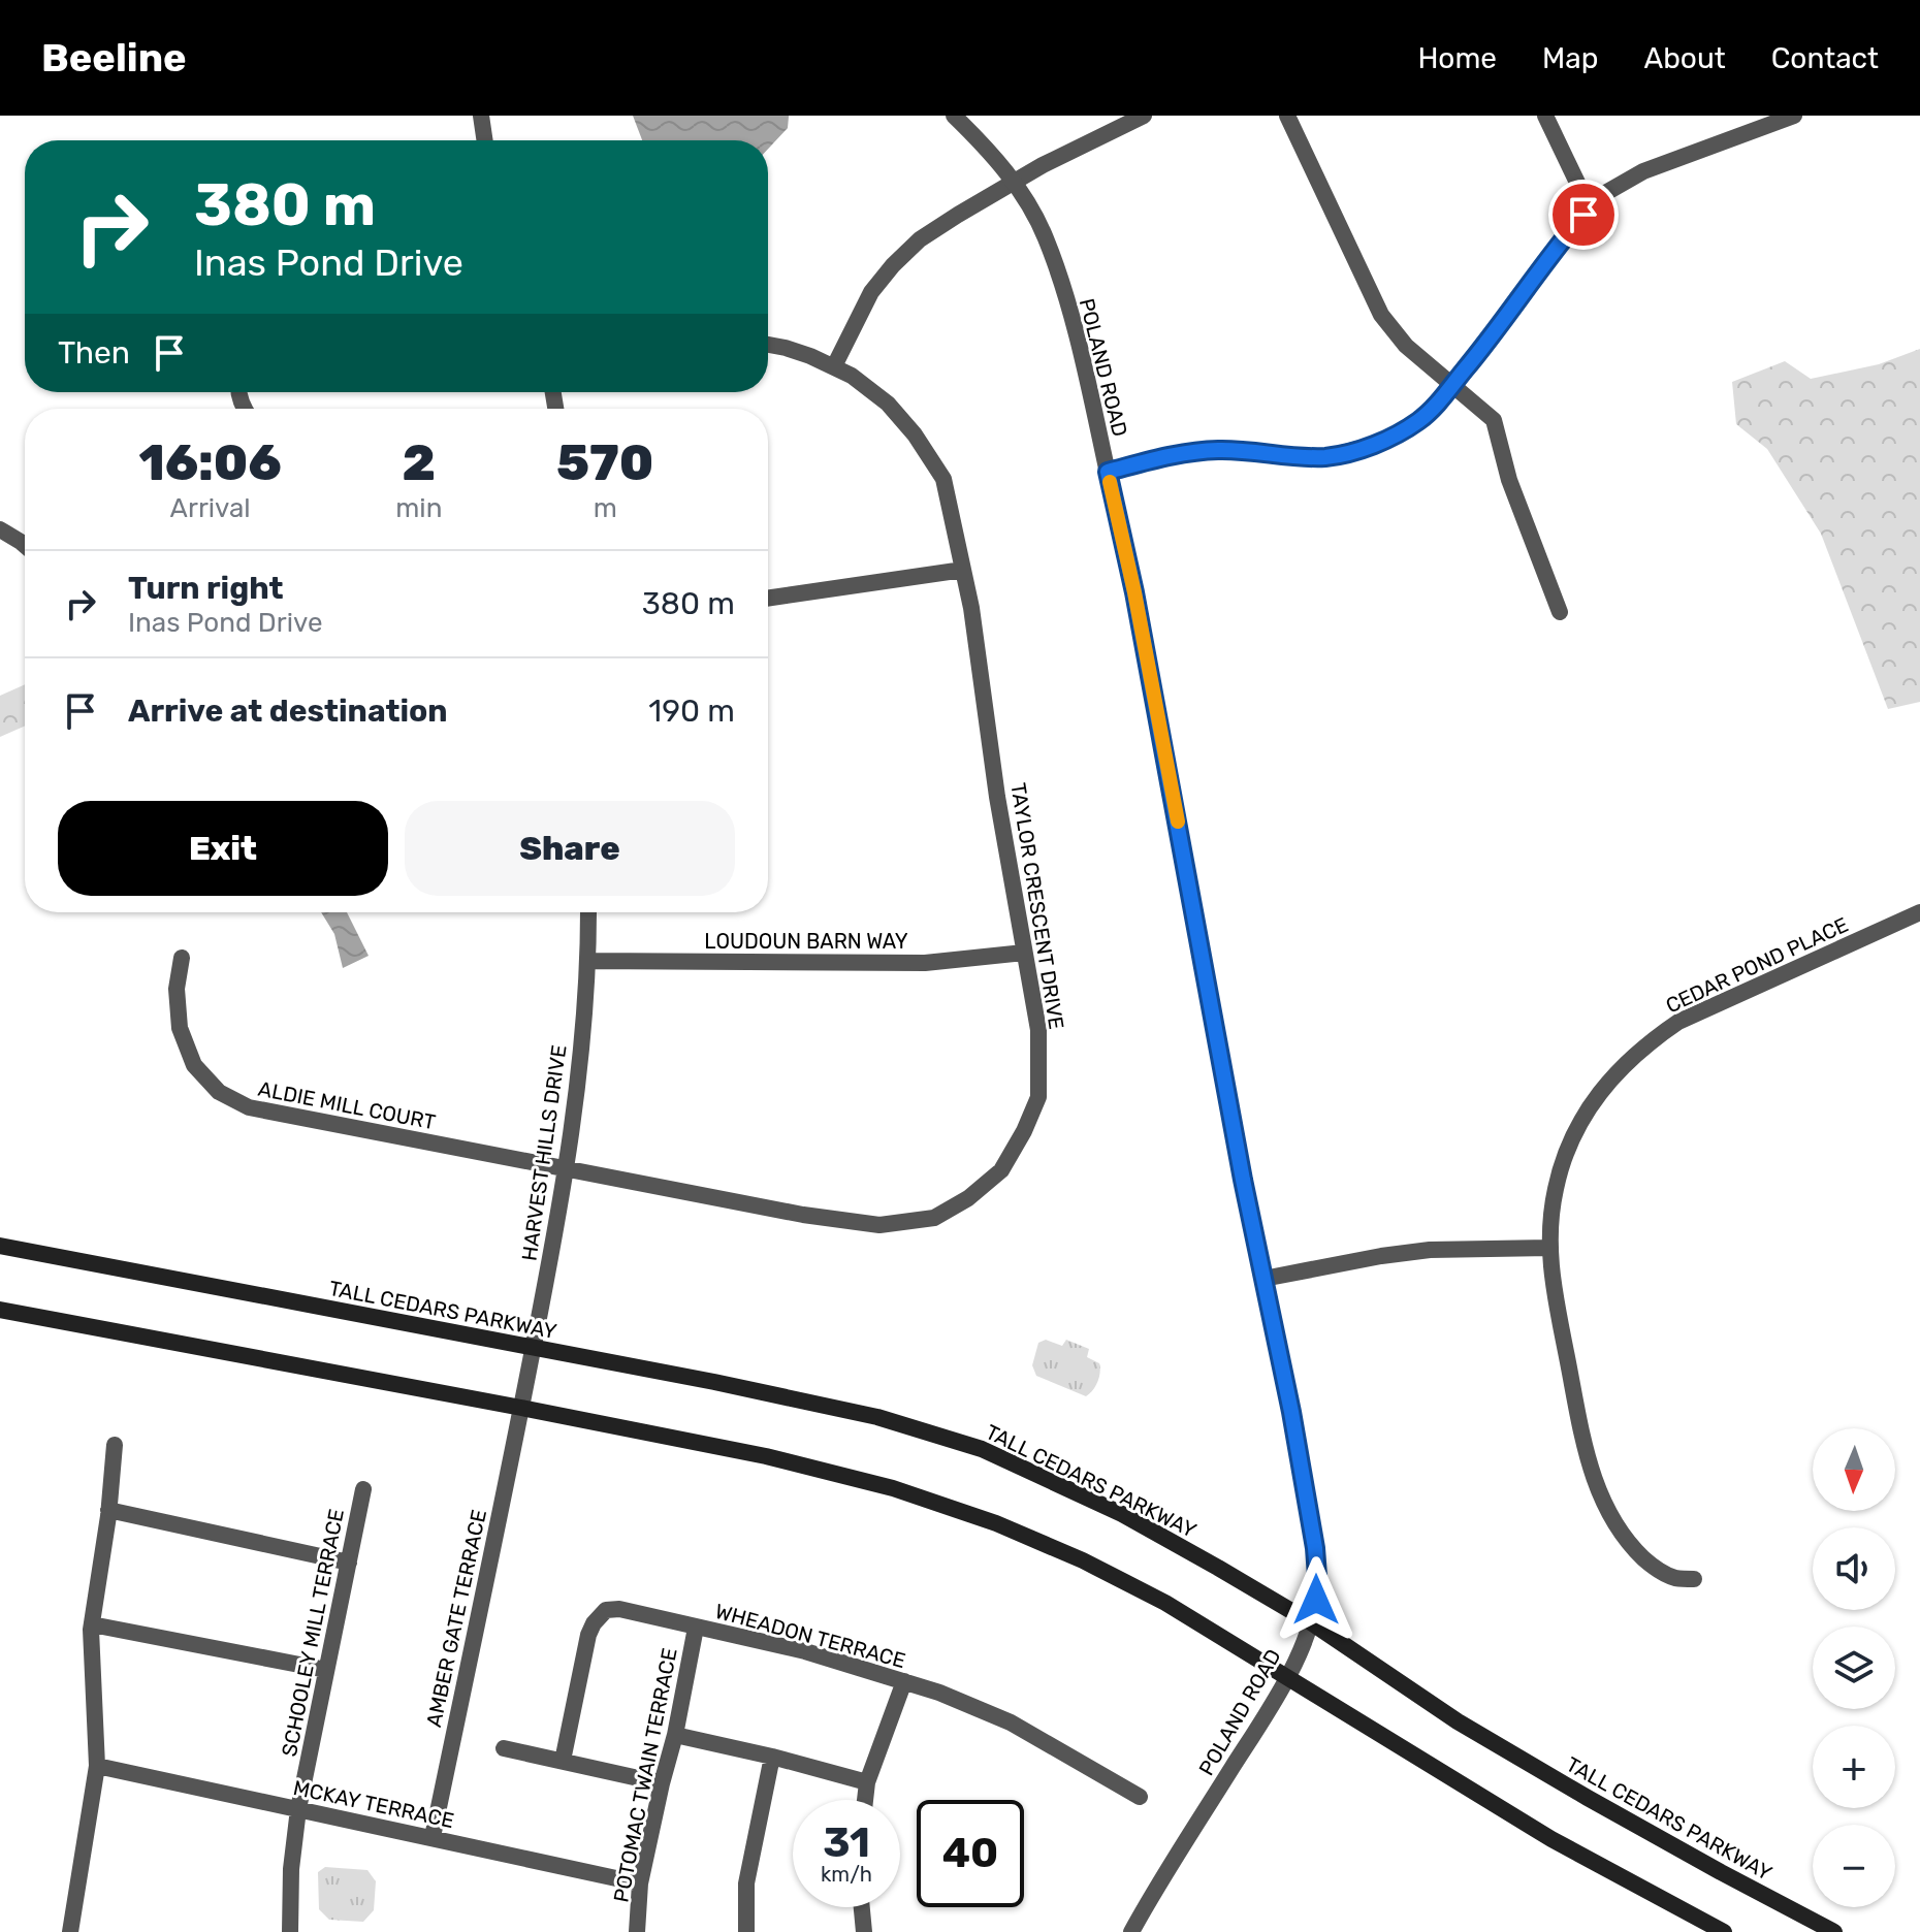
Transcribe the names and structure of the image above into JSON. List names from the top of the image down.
{
  "streets": {
    "main road": ["TALL CEDARS PARKWAY"],
    "street": [
      "POLAND ROAD",
      "TAYLOR CRESCENT DRIVE",
      "LOUDOUN BARN WAY",
      "CEDAR POND PLACE",
      "ALDIE MILL COURT",
      "HARVEST HILLS DRIVE",
      "AMBER GATE TERRACE",
      "SCHOOLEY MILL TERRACE",
      "WHEADON TERRACE",
      "POTOMAC TWAIN TERRACE",
      "MCKAY TERRACE"
    ]
  },
  "crossings": [
    ["POLAND ROAD", "TALL CEDARS PARKWAY"],
    ["TAYLOR CRESCENT DRIVE", "LOUDOUN BARN WAY"],
    ["TAYLOR CRESCENT DRIVE", "ALDIE MILL COURT"],
    ["TAYLOR CRESCENT DRIVE", "HARVEST HILLS DRIVE"],
    ["LOUDOUN BARN WAY", "HARVEST HILLS DRIVE"],
    ["ALDIE MILL COURT", "HARVEST HILLS DRIVE"],
    ["HARVEST HILLS DRIVE", "TALL CEDARS PARKWAY"],
    ["HARVEST HILLS DRIVE", "AMBER GATE TERRACE"],
    ["AMBER GATE TERRACE", "MCKAY TERRACE"],
    ["SCHOOLEY MILL TERRACE", "MCKAY TERRACE"],
    ["WHEADON TERRACE", "POTOMAC TWAIN TERRACE"],
    ["POTOMAC TWAIN TERRACE", "MCKAY TERRACE"]
  ],
  "north": "bottom",
  "page": {
    "header": "Beeline",
    "nav": [
      "Home",
      "Map",
      "About",
      "Contact"
    ],
    "turn": ["380 m", "Inas Pond Drive"],
    "then": "Then",
    "eta": [
      "16:06",
      "Arrival",
      "2",
      "min",
      "570",
      "m"
    ],
    "list": [
      {
        "name": "Turn right",
        "note": "Inas Pond Drive",
        "value": "380 m"
      },
      {
        "name": "Arrive at destination",
        "value": "190 m"
      }
    ],
    "buttons": ["Exit", "Share"],
    "map_buttons": ["+", "−"],
    "speed": "31 km/h",
    "limit": "40"
  }
}
